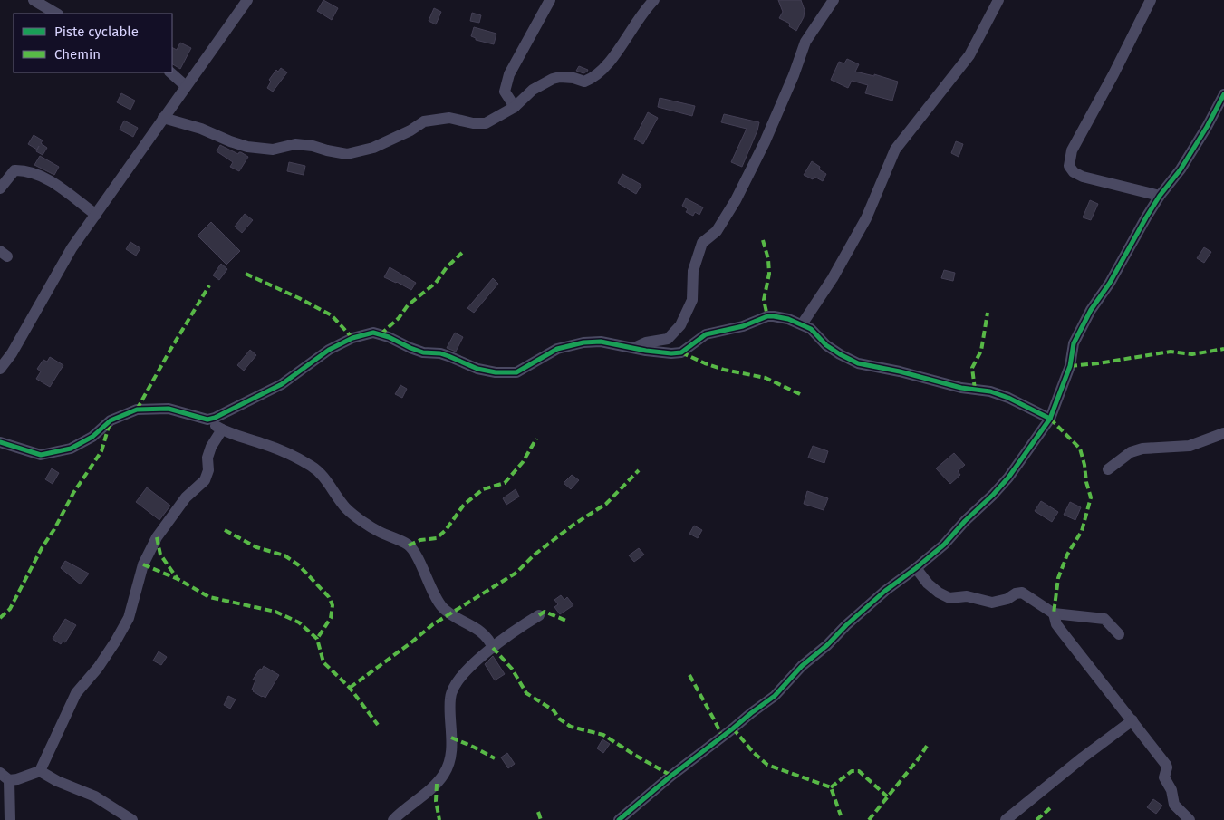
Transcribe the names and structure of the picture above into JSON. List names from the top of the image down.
{
  "legend": ["Piste cyclable", "Chemin"]
}
